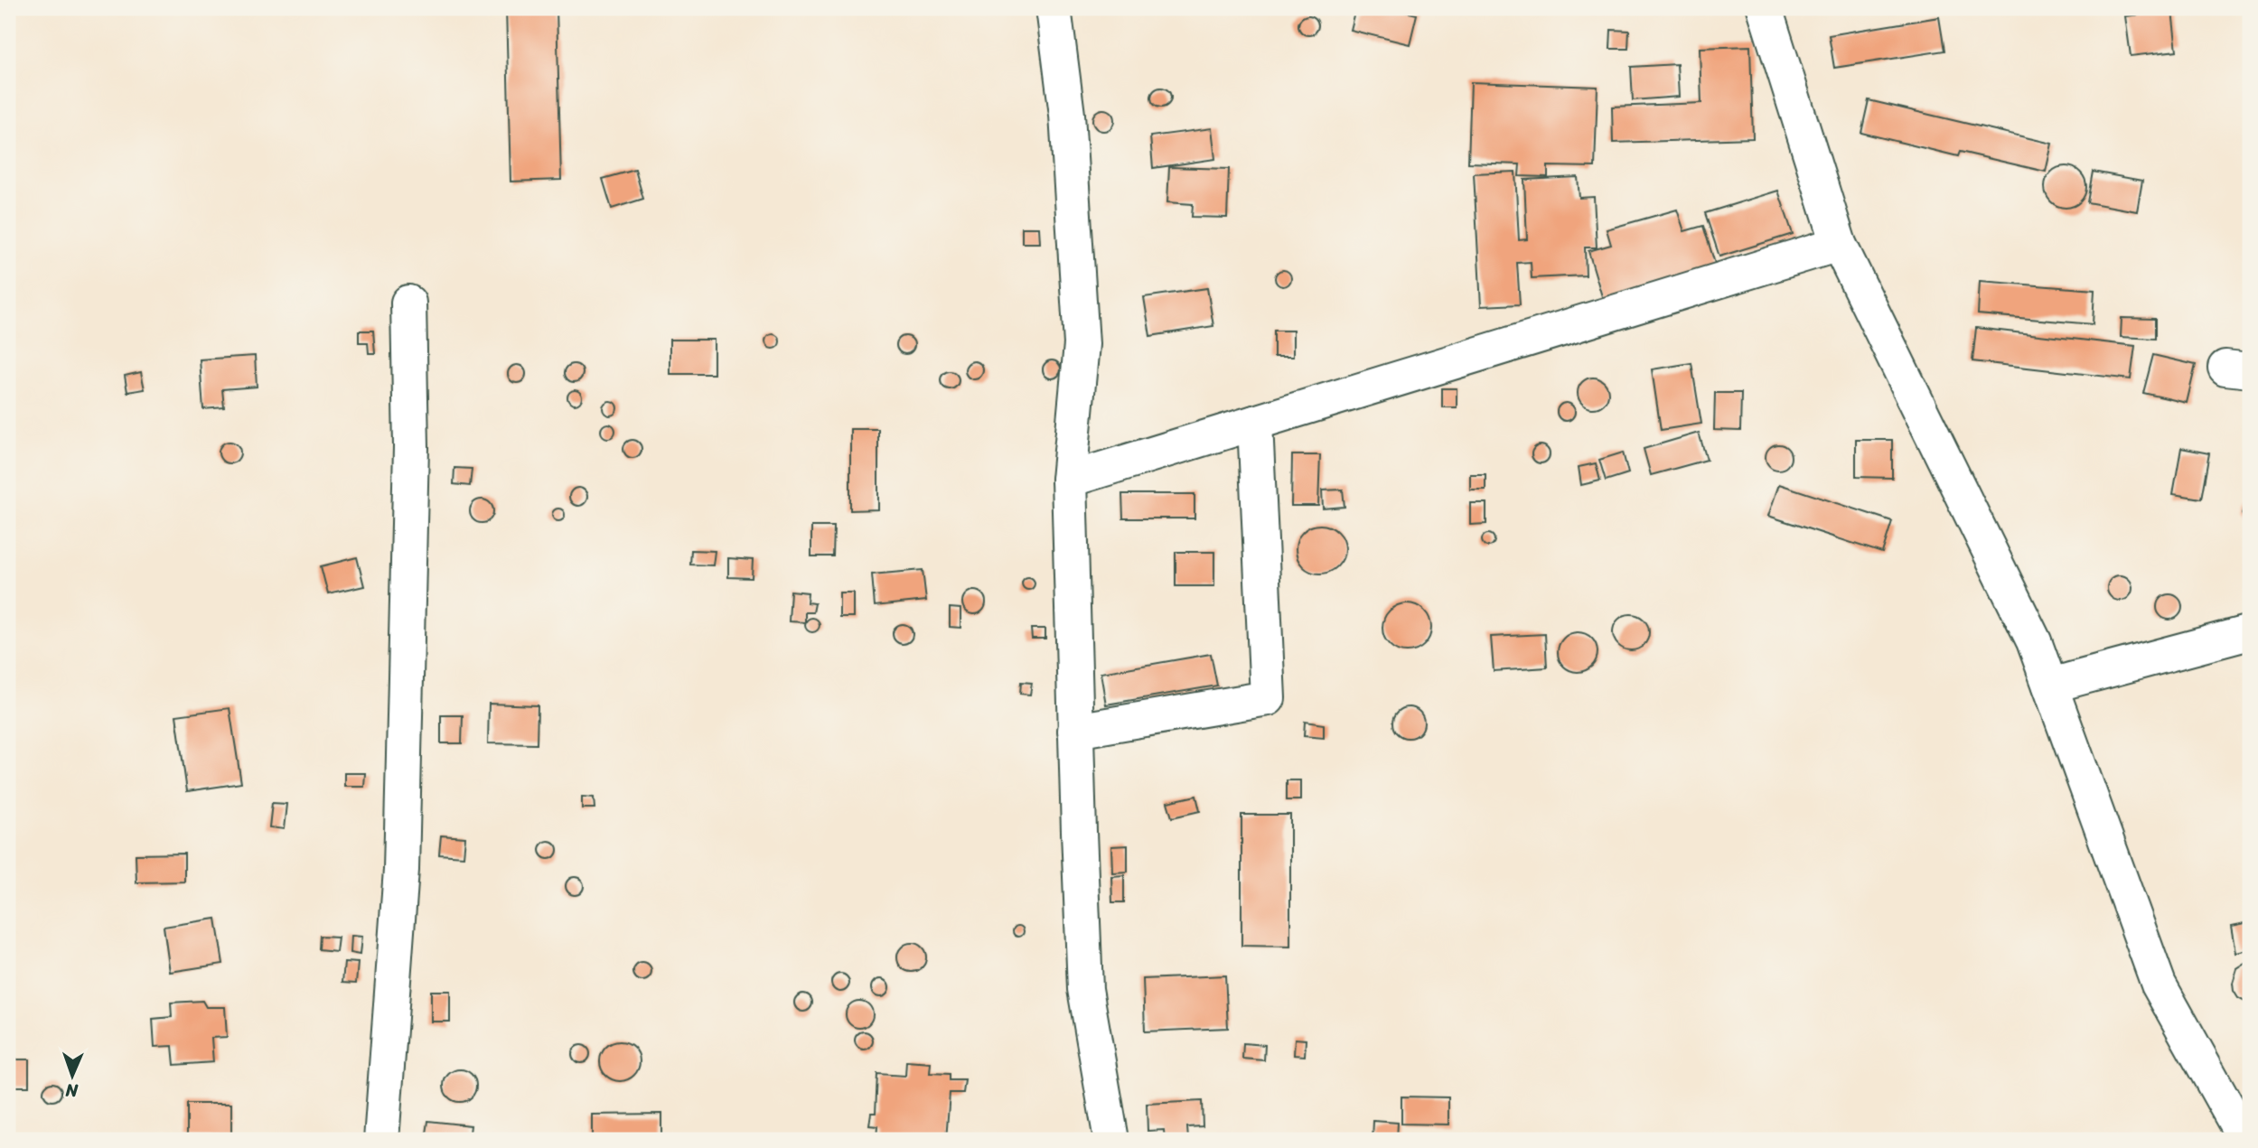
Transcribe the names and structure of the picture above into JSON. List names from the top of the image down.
{
  "north": "bottom"
}
